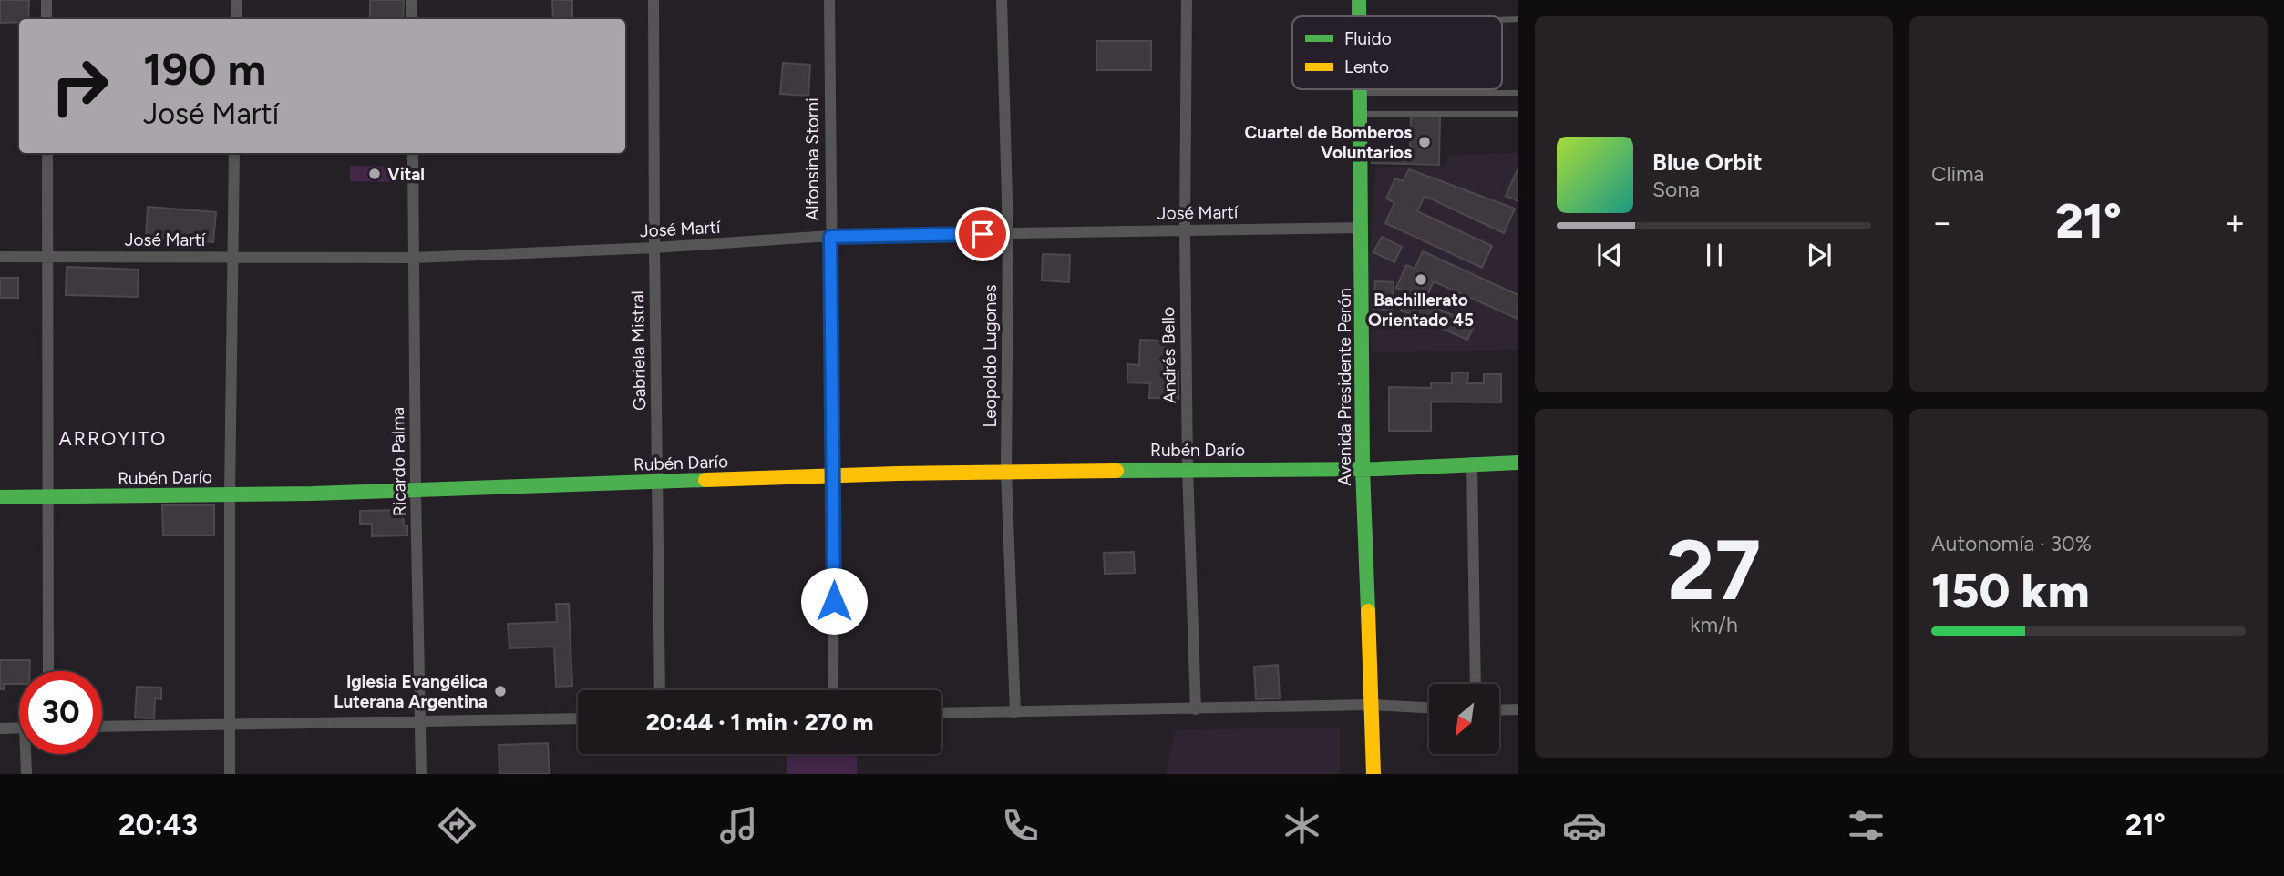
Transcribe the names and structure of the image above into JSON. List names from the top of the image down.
{
  "streets": {
    "street": [
      "Alfonsina Storni",
      "José Martí",
      "Gabriela Mistral",
      "Andrés Bello",
      "Leopoldo Lugones",
      "Avenida Presidente Perón",
      "Rubén Darío",
      "Ricardo Palma"
    ]
  },
  "crossings": [
    ["Alfonsina Storni", "José Martí"],
    ["Alfonsina Storni", "Rubén Darío"],
    ["José Martí", "Gabriela Mistral"],
    ["José Martí", "Andrés Bello"],
    ["José Martí", "Leopoldo Lugones"],
    ["José Martí", "Avenida Presidente Perón"],
    ["José Martí", "Ricardo Palma"],
    ["Gabriela Mistral", "Rubén Darío"],
    ["Andrés Bello", "Rubén Darío"],
    ["Leopoldo Lugones", "Rubén Darío"],
    ["Avenida Presidente Perón", "Rubén Darío"],
    ["Rubén Darío", "Ricardo Palma"]
  ],
  "districts": ["ARROYITO"],
  "places": [
    "Cuartel de Bomberos Voluntarios",
    "Vital",
    "Bachillerato Orientado 45",
    "Iglesia Evangélica Luterana Argentina"
  ],
  "legend": ["Fluido", "Lento"],
  "north": "bottom left",
  "page": {
    "tile": [
      "Clima",
      ["27", "km/h"],
      ["Autonomía · 30%", "150 km"]
    ],
    "turn": ["190 m", "José Martí"],
    "song": ["Blue Orbit", "Sona"],
    "heat": ["−", "21°", "+"],
    "limit": "30",
    "trip": "20:44 · 1 min · 270 m",
    "tabs": ["20:43", "21°"]
  }
}
